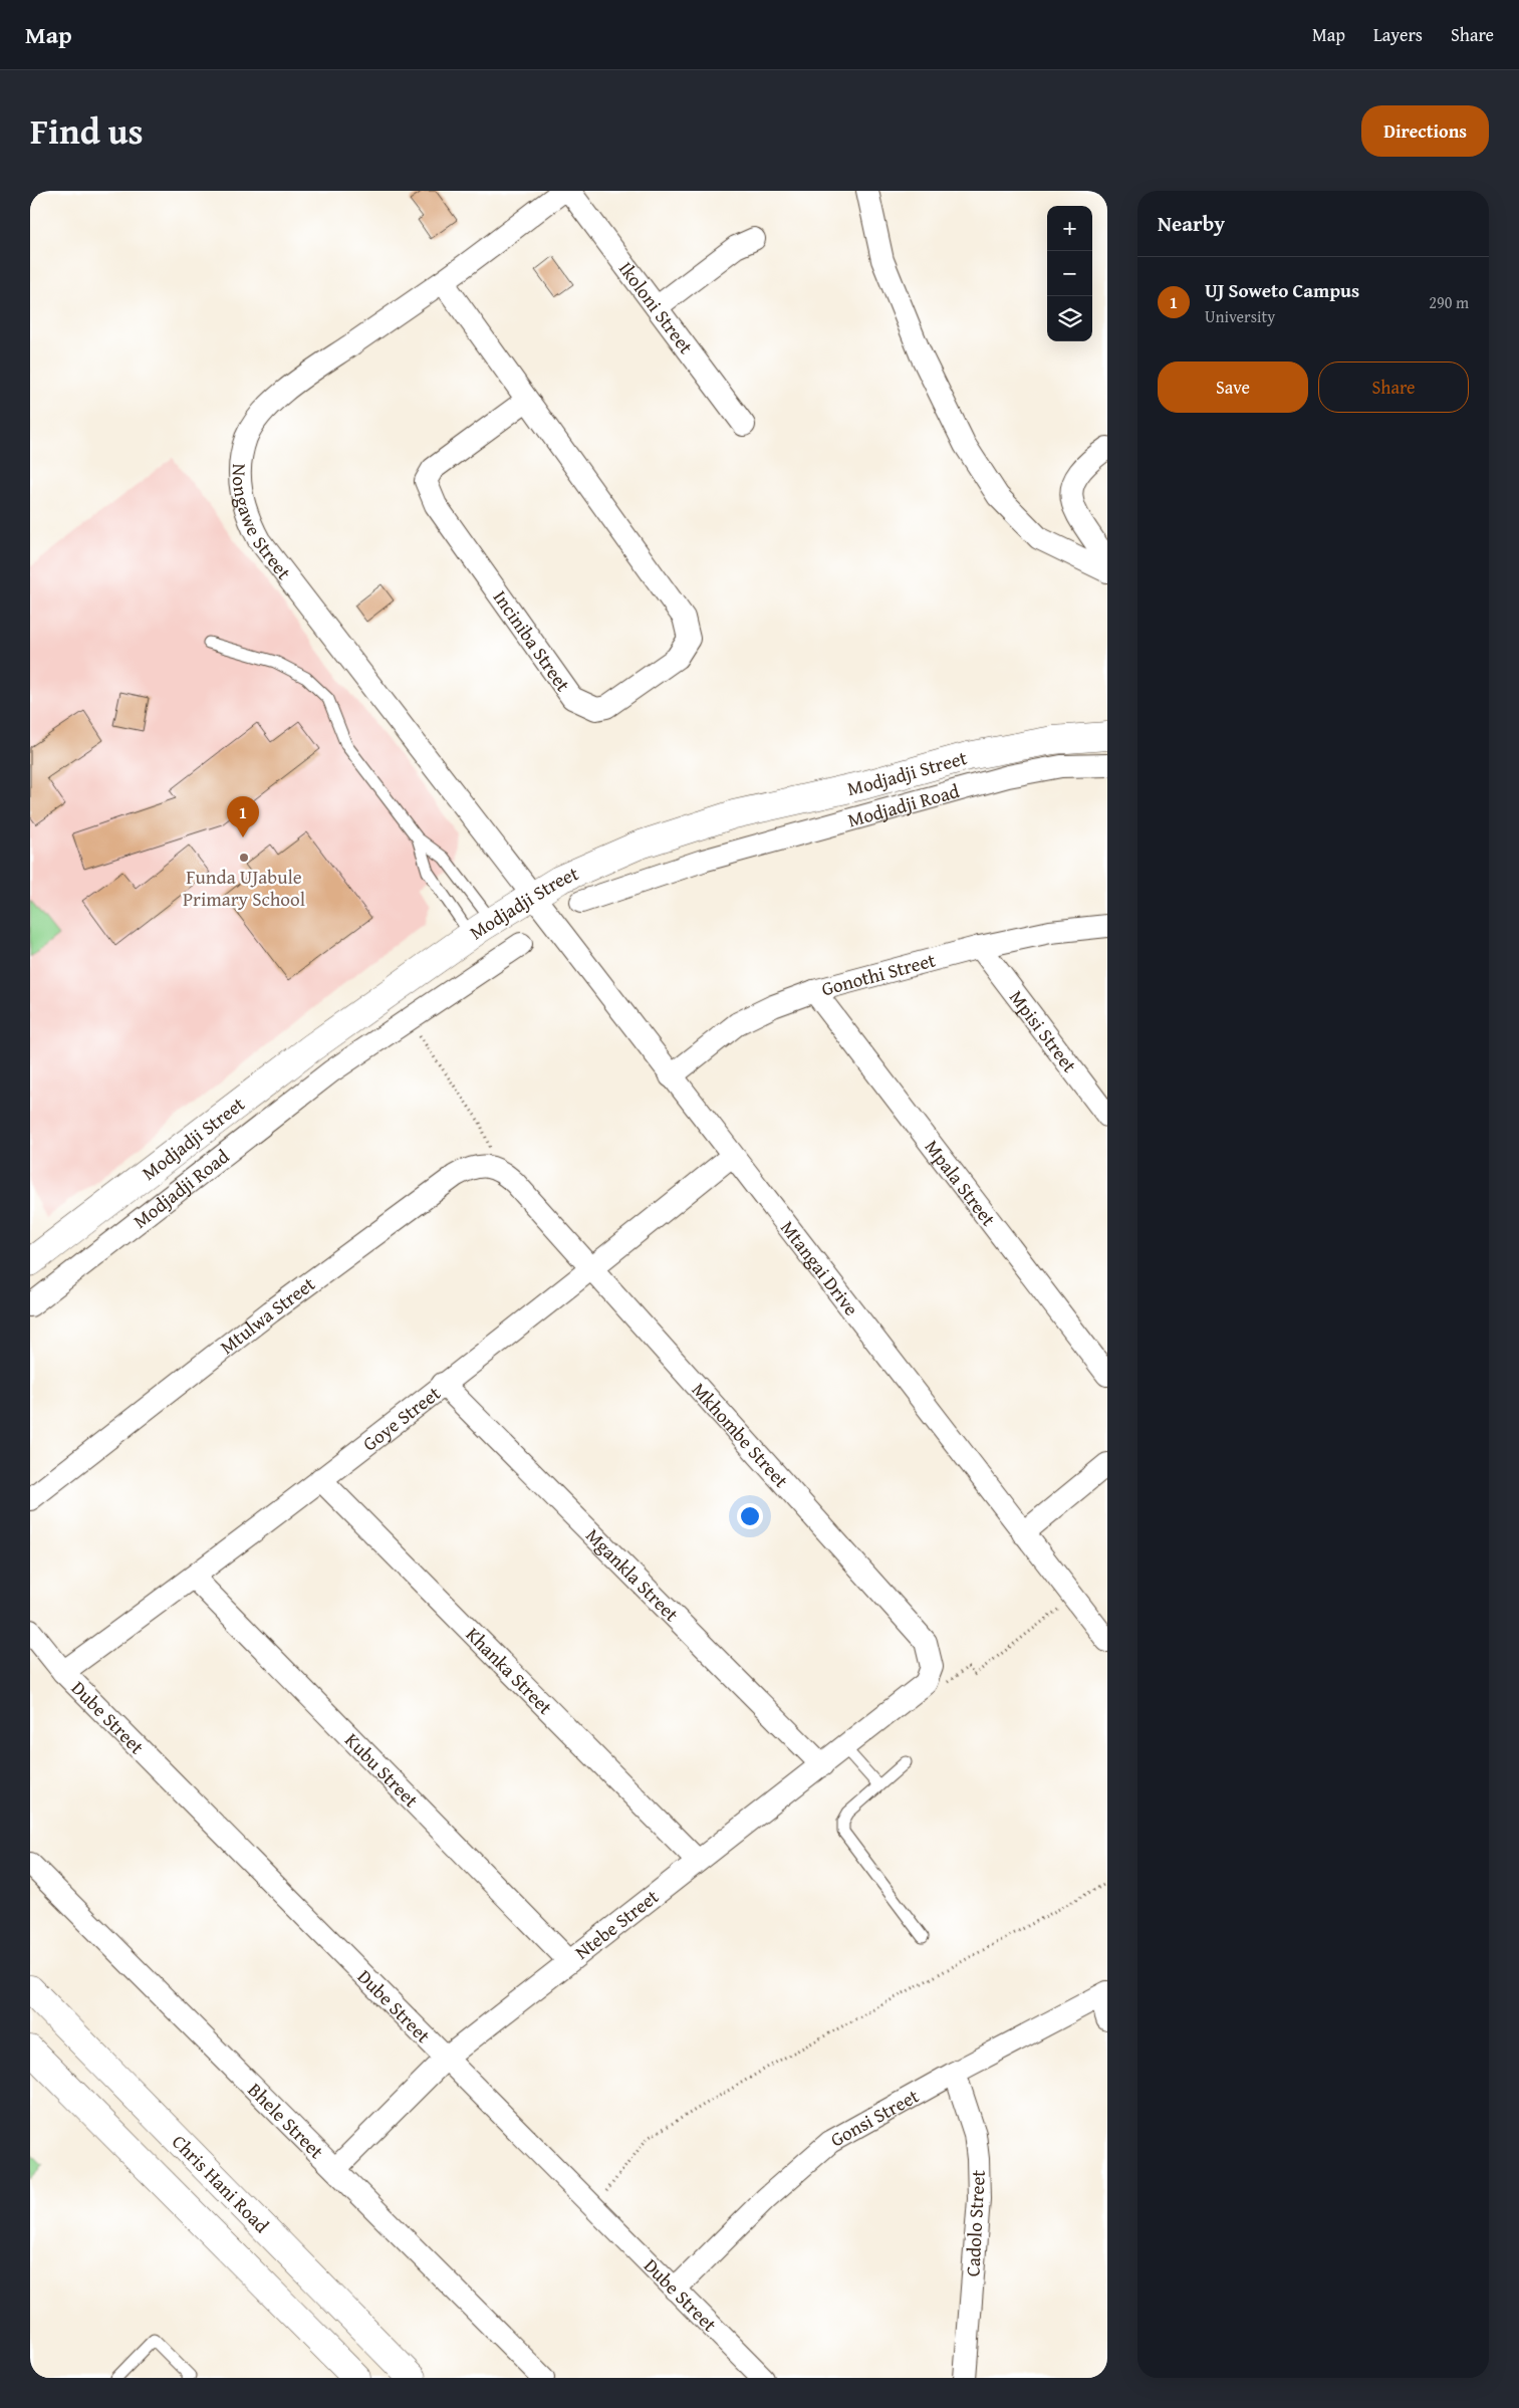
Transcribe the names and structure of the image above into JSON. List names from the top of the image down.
{
  "streets": {
    "street": [
      "Ikoloni Street",
      "Nongawe Street",
      "Inciniba Street",
      "Modjadji Street",
      "Modjadji Road",
      "Gonothi Street",
      "Mpisi Street",
      "Mpala Street",
      "Mtangai Drive",
      "Mtulwa Street",
      "Goye Street",
      "Mkhombe Street",
      "Mgankla Street",
      "Khanka Street",
      "Dube Street",
      "Kubu Street",
      "Ntebe Street",
      "Gonsi Street",
      "Bhele Street",
      "Chris Hani Road",
      "Cadolo Street"
    ]
  },
  "crossings": [
    ["Nongawe Street", "Inciniba Street"],
    ["Nongawe Street", "Modjadji Street"],
    ["Nongawe Street", "Mtangai Drive"],
    ["Modjadji Street", "Mtangai Drive"],
    ["Gonothi Street", "Mpisi Street"],
    ["Gonothi Street", "Mpala Street"],
    ["Gonothi Street", "Mtangai Drive"],
    ["Mtangai Drive", "Goye Street"],
    ["Mtulwa Street", "Mkhombe Street"],
    ["Goye Street", "Mkhombe Street"],
    ["Goye Street", "Mgankla Street"],
    ["Goye Street", "Khanka Street"],
    ["Goye Street", "Dube Street"],
    ["Goye Street", "Kubu Street"],
    ["Mkhombe Street", "Ntebe Street"],
    ["Mgankla Street", "Ntebe Street"],
    ["Khanka Street", "Ntebe Street"],
    ["Dube Street", "Ntebe Street"],
    ["Dube Street", "Gonsi Street"],
    ["Kubu Street", "Ntebe Street"],
    ["Ntebe Street", "Bhele Street"],
    ["Gonsi Street", "Cadolo Street"]
  ],
  "places": ["Funda UJabule Primary School"],
  "page": {
    "header": "Map",
    "nav": ["Map", "Layers", "Share"],
    "title": "Find us",
    "buttons": [
      "Directions",
      ["Save", "Share"]
    ],
    "heading": "Nearby",
    "map_buttons": ["+", "−"],
    "list": [
      {
        "mark": "1",
        "name": "UJ Soweto Campus",
        "note": "University",
        "value": "290 m"
      }
    ],
    "pins": "1"
  }
}
